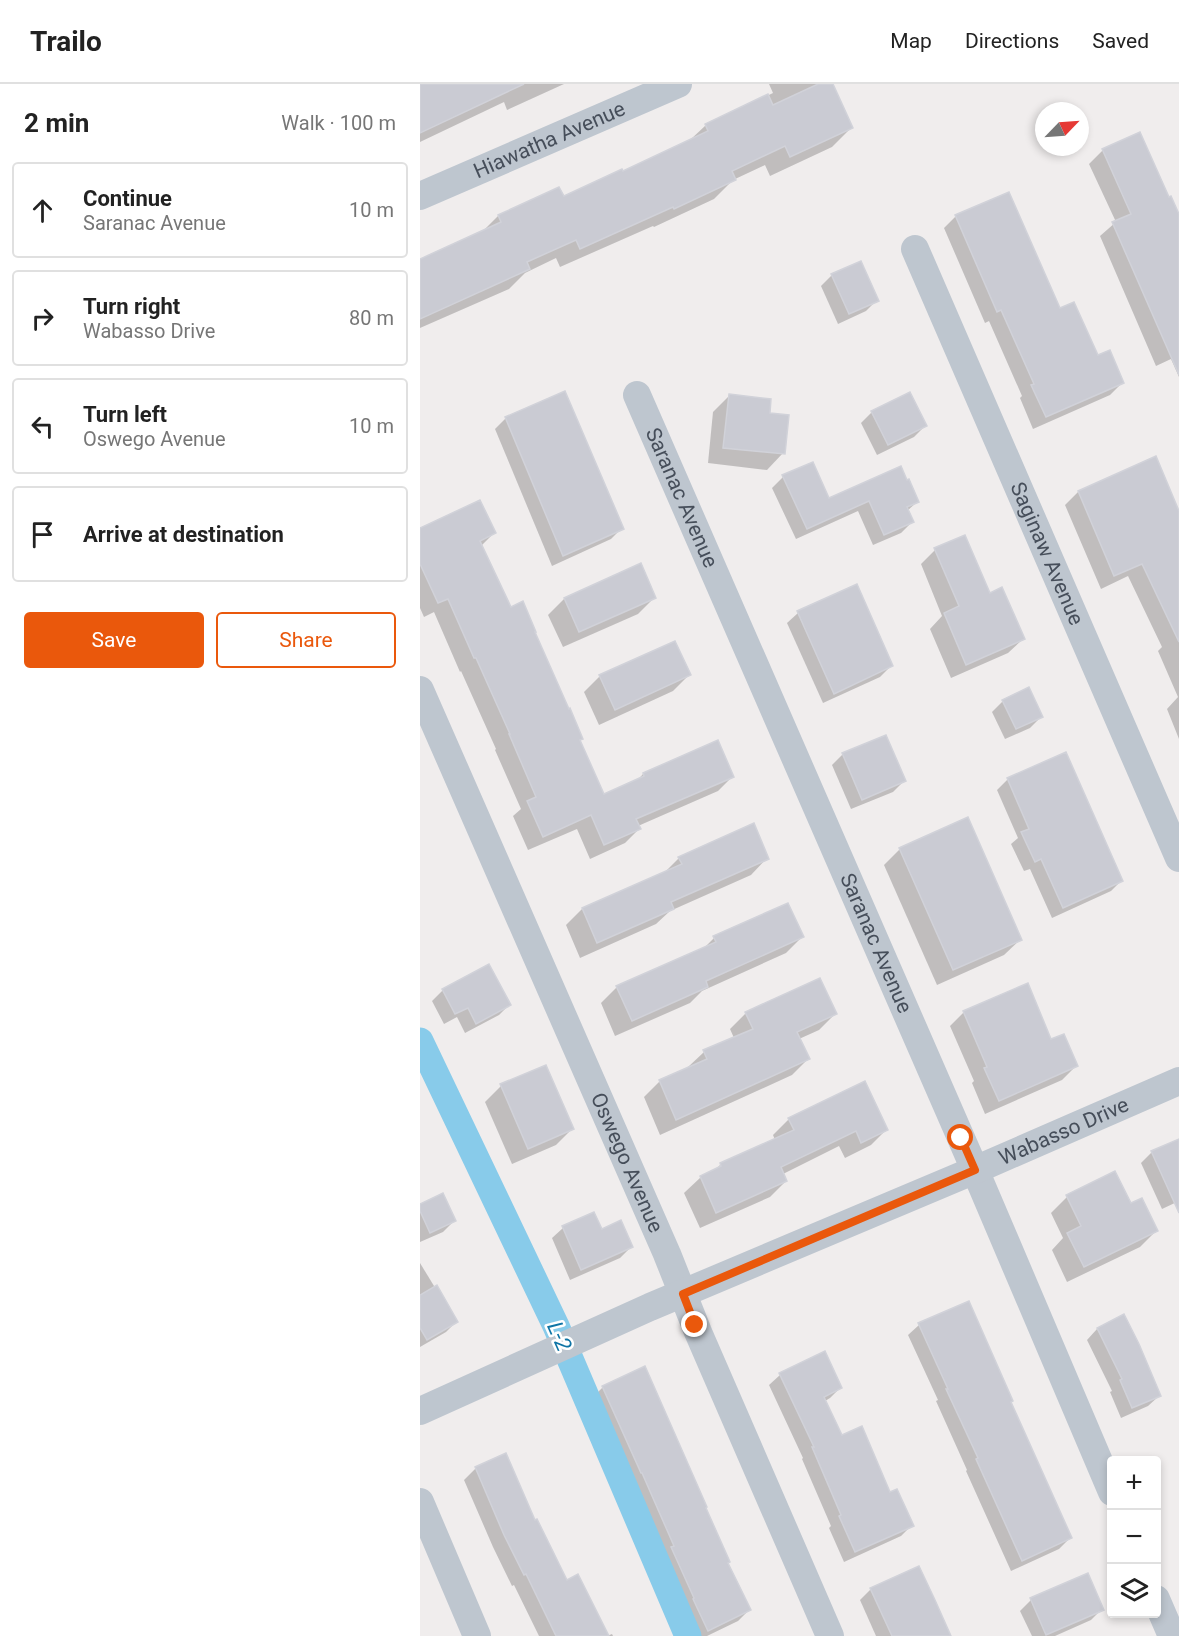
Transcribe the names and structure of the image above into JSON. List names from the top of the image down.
{
  "streets": {
    "street": [
      "Hiawatha Avenue",
      "Saranac Avenue",
      "Saginaw Avenue",
      "Wabasso Drive",
      "Oswego Avenue"
    ]
  },
  "crossings": [
    ["Saranac Avenue", "Wabasso Drive"],
    ["Wabasso Drive", "Oswego Avenue"]
  ],
  "water": ["L-2"],
  "north": "top right",
  "page": {
    "header": "Trailo",
    "nav": ["Map", "Directions", "Saved"],
    "heading": ["2 min", "Walk · 100 m"],
    "list": [
      ["Continue", "Saranac Avenue", "10 m"],
      ["Turn right", "Wabasso Drive", "80 m"],
      ["Turn left", "Oswego Avenue", "10 m"],
      "Arrive at destination"
    ],
    "buttons": ["Save", "Share"],
    "map_buttons": ["+", "−"]
  }
}
